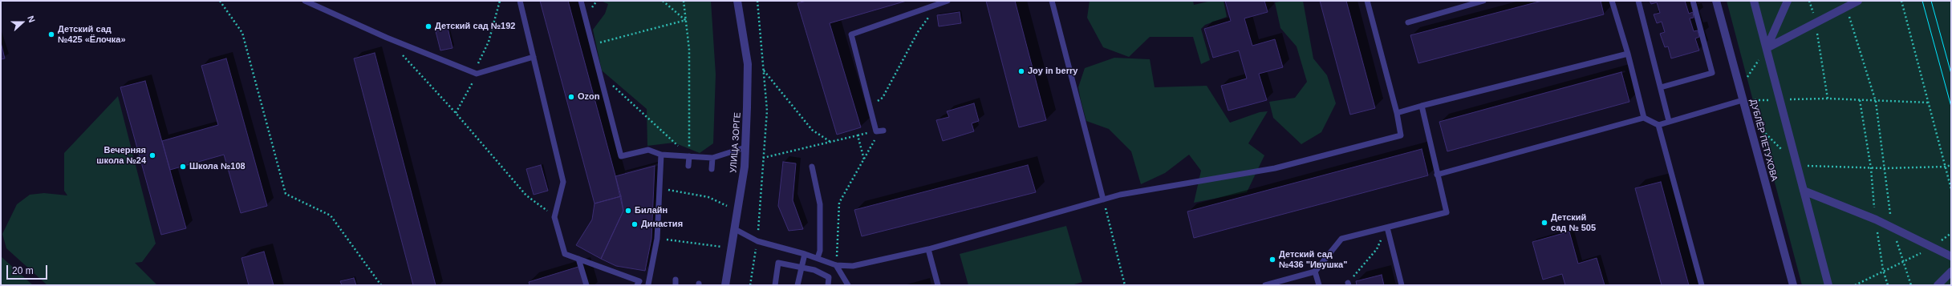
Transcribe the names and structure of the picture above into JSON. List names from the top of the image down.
{
  "streets": {
    "street": ["ДУБЛЁР ПЕТУХОВА", "УЛИЦА ЗОРГЕ"]
  },
  "places": [
    "Детский сад №192",
    "Детский сад №425 «Ёлочка»",
    "Joy in berry",
    "Ozon",
    "Вечерняя школа №24",
    "Школа №108",
    "Билайн",
    "Детский сад № 505",
    "Династия",
    "Детский сад №436 \"Ивушка\""
  ],
  "scale_bar": "20 m",
  "north": "right"
}
